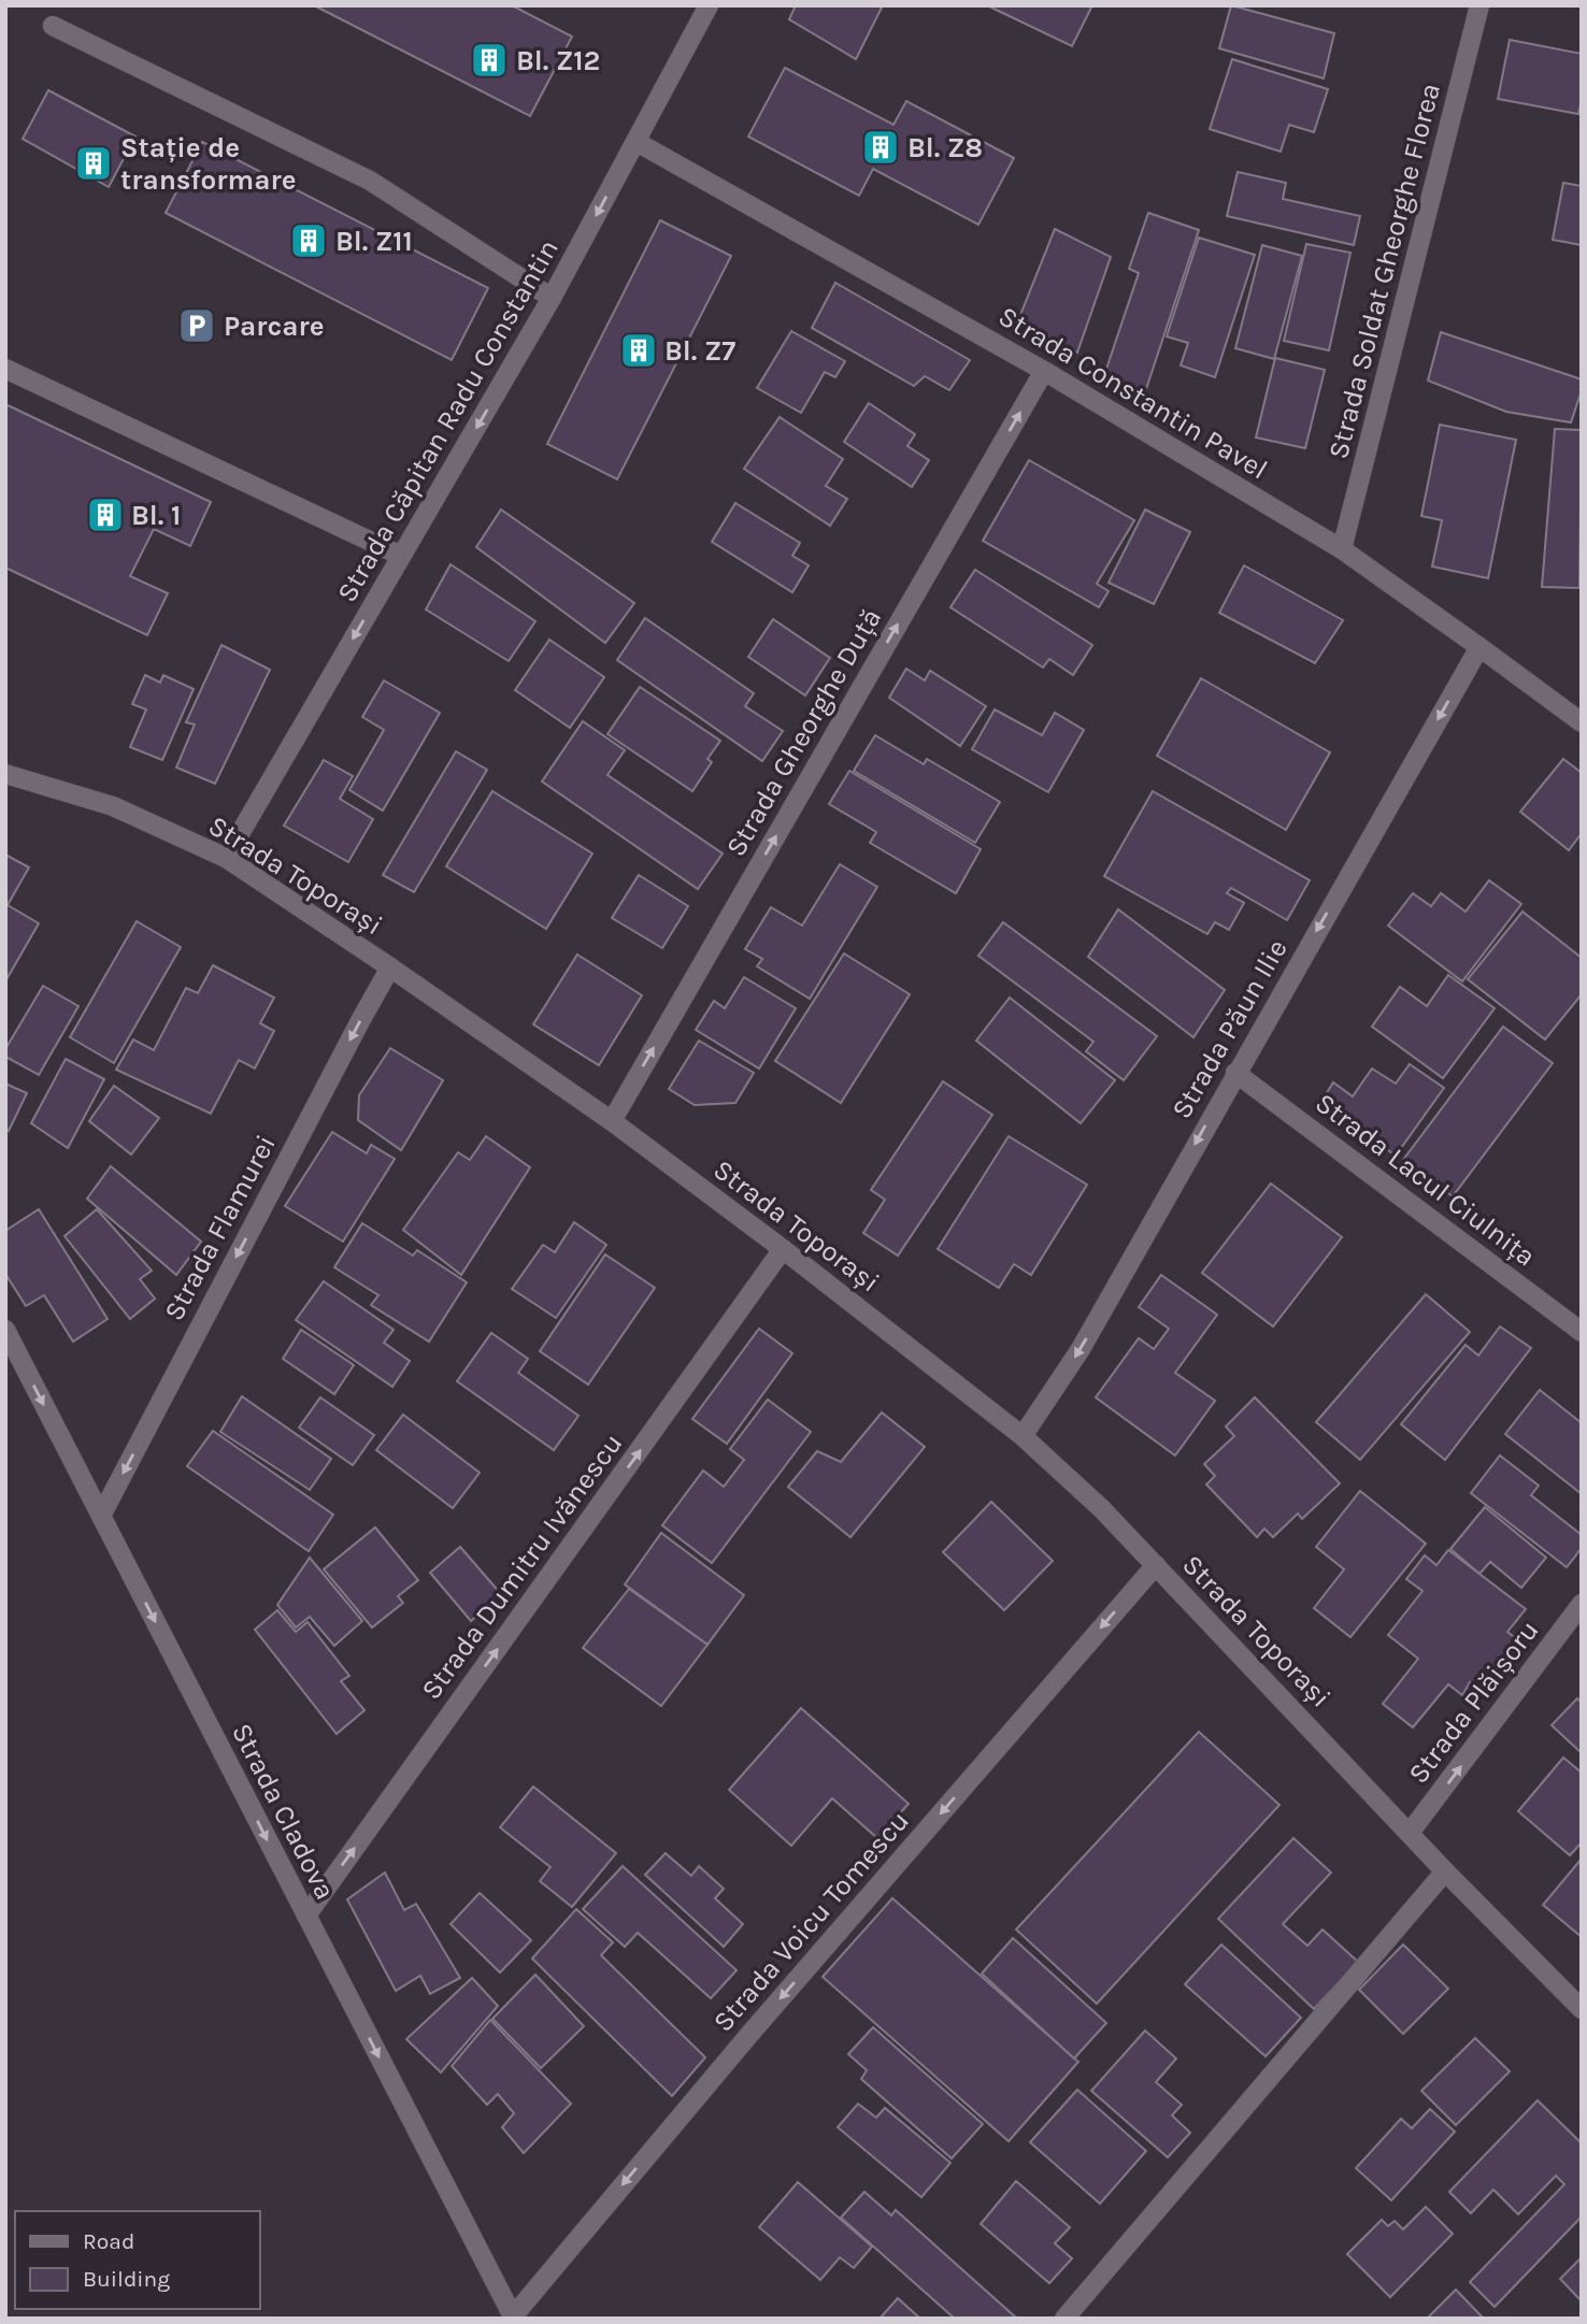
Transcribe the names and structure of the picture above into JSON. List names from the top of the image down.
{
  "streets": {
    "street": [
      "Strada Soldat Gheorghe Florea",
      "Strada Constantin Pavel",
      "Strada Căpitan Radu Constantin",
      "Strada Gheorghe Duță",
      "Strada Toporași",
      "Strada Păun Ilie",
      "Strada Lacul Ciulnița",
      "Strada Flamurei",
      "Strada Dumitru Ivănescu",
      "Strada Plăișoru",
      "Strada Cladova",
      "Strada Voicu Tomescu"
    ]
  },
  "crossings": [
    ["Strada Soldat Gheorghe Florea", "Strada Constantin Pavel"],
    ["Strada Constantin Pavel", "Strada Căpitan Radu Constantin"],
    ["Strada Constantin Pavel", "Strada Gheorghe Duță"],
    ["Strada Constantin Pavel", "Strada Păun Ilie"],
    ["Strada Căpitan Radu Constantin", "Strada Toporași"],
    ["Strada Gheorghe Duță", "Strada Toporași"],
    ["Strada Toporași", "Strada Păun Ilie"],
    ["Strada Toporași", "Strada Flamurei"],
    ["Strada Toporași", "Strada Dumitru Ivănescu"],
    ["Strada Toporași", "Strada Plăișoru"],
    ["Strada Toporași", "Strada Voicu Tomescu"],
    ["Strada Păun Ilie", "Strada Lacul Ciulnița"],
    ["Strada Flamurei", "Strada Cladova"],
    ["Strada Dumitru Ivănescu", "Strada Cladova"],
    ["Strada Cladova", "Strada Voicu Tomescu"]
  ],
  "one_way": [
    "Strada Căpitan Radu Constantin",
    "Strada Gheorghe Duță",
    "Strada Păun Ilie",
    "Strada Flamurei",
    "Strada Dumitru Ivănescu",
    "Strada Plăișoru",
    "Strada Cladova",
    "Strada Voicu Tomescu"
  ],
  "places": {
    "building": [
      "Bl. Z12",
      "Bl. Z8",
      "Stație de transformare",
      "Bl. Z11",
      "Bl. Z7",
      "Bl. 1"
    ],
    "parking": ["Parcare"]
  },
  "legend": ["Road", "Building"]
}
